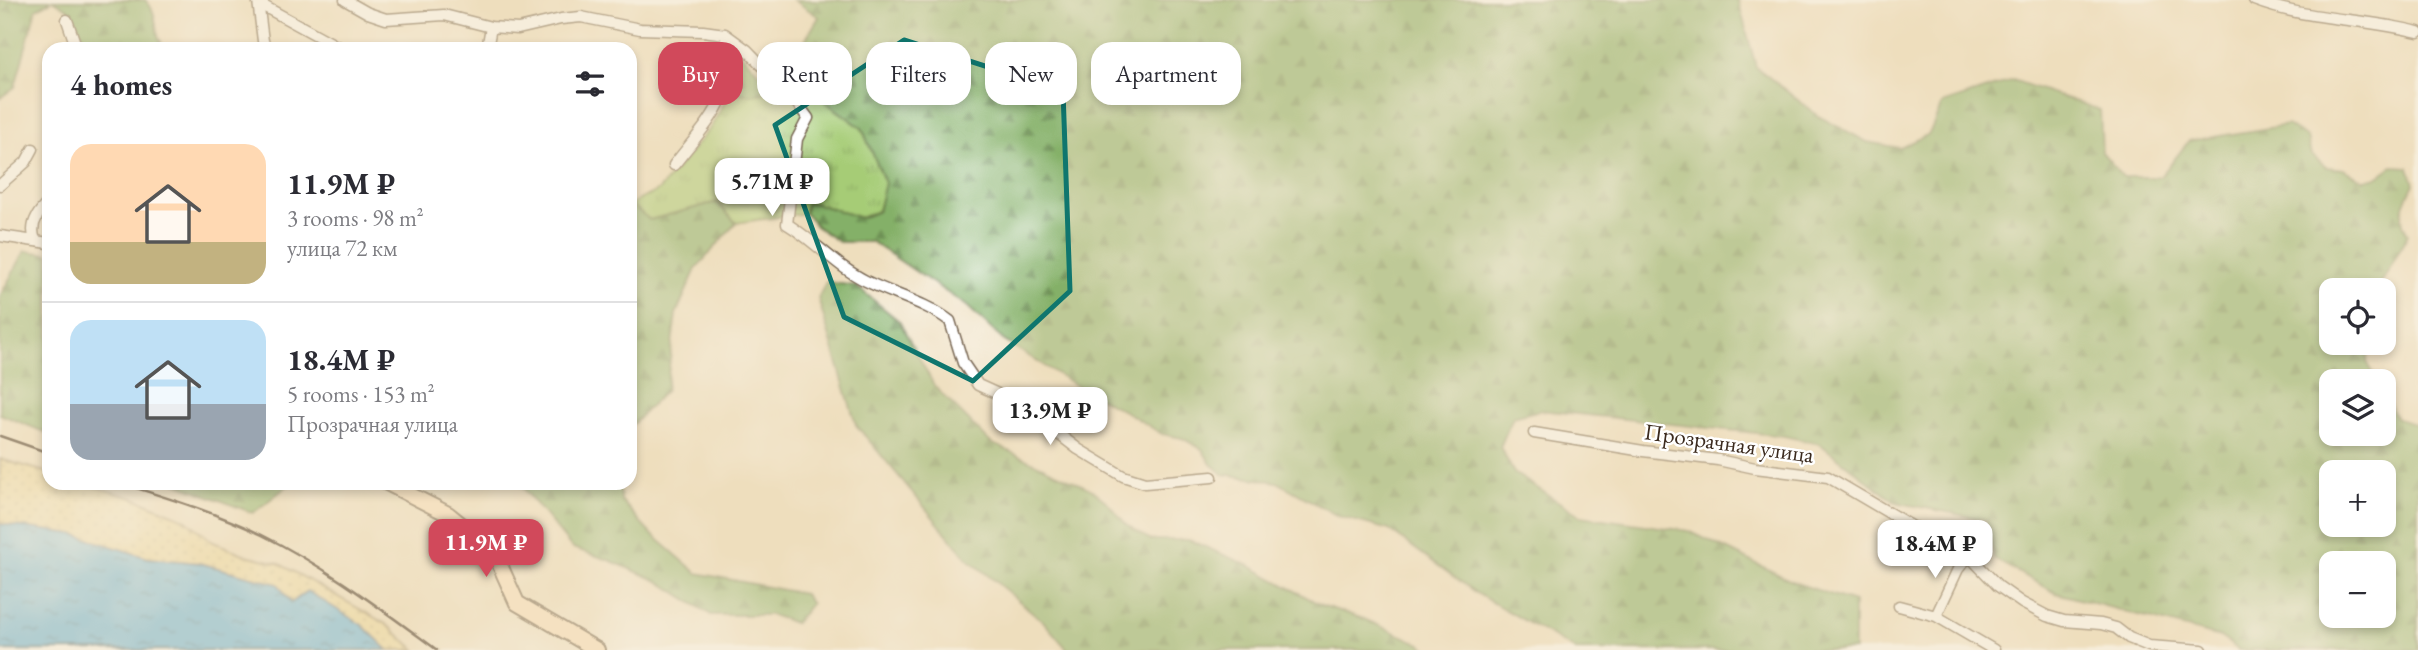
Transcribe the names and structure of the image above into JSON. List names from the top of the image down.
{
  "streets": {
    "street": ["Прозрачная улица"]
  },
  "page": {
    "chip": [
      "Buy",
      "Rent",
      "Filters",
      "New",
      "Apartment"
    ],
    "heading": "4 homes",
    "list": [
      {
        "name": "11.9M ₽",
        "note": "3 rooms · 98 m² · улица 72 км"
      },
      {
        "name": "18.4M ₽",
        "note": "5 rooms · 153 m² · Прозрачная улица"
      }
    ],
    "price": [
      "5.71M ₽",
      "13.9M ₽",
      "11.9M ₽",
      "18.4M ₽"
    ],
    "map_buttons": ["+", "−"]
  }
}
